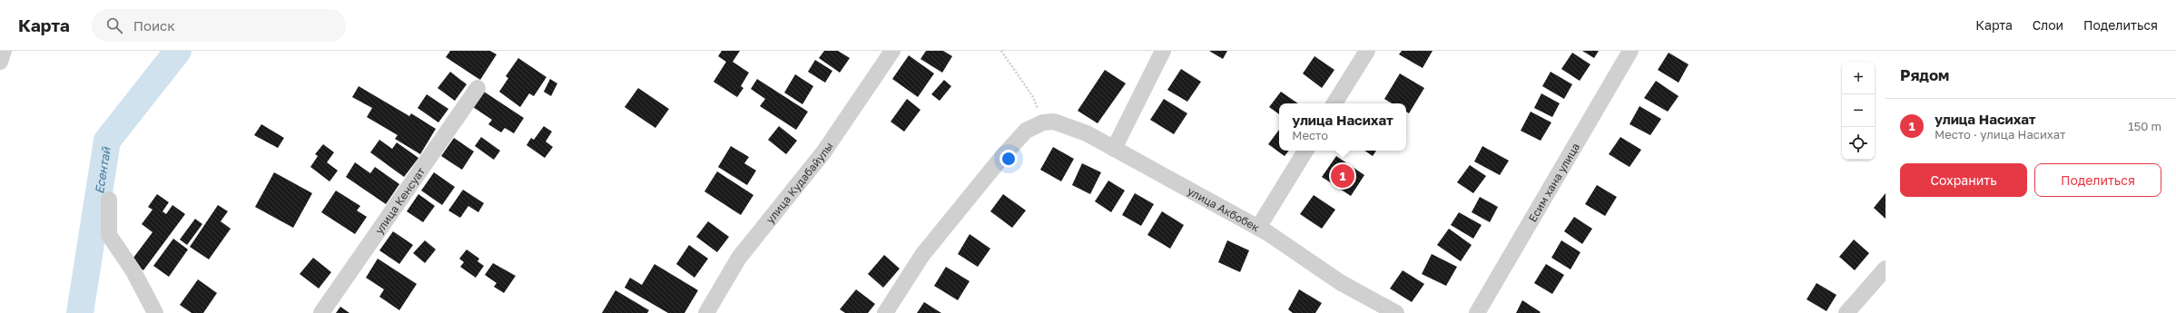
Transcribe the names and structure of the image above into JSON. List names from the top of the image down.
{
  "streets": {
    "street": [
      "улица Кудабайулы",
      "Есим хана улица",
      "улица Кенсуат",
      "улица Акбобек"
    ]
  },
  "water": ["Есентай"],
  "page": {
    "header": "Карта",
    "search": "Поиск",
    "nav": ["Карта", "Слои", "Поделиться"],
    "heading": "Рядом",
    "map_buttons": ["+", "−"],
    "list": [
      {
        "mark": "1",
        "name": "улица Насихат",
        "note": "Место · улица Насихат",
        "value": "150 m"
      }
    ],
    "popup": ["улица Насихат", "Место"],
    "buttons": ["Сохранить", "Поделиться"],
    "pins": "1"
  }
}
